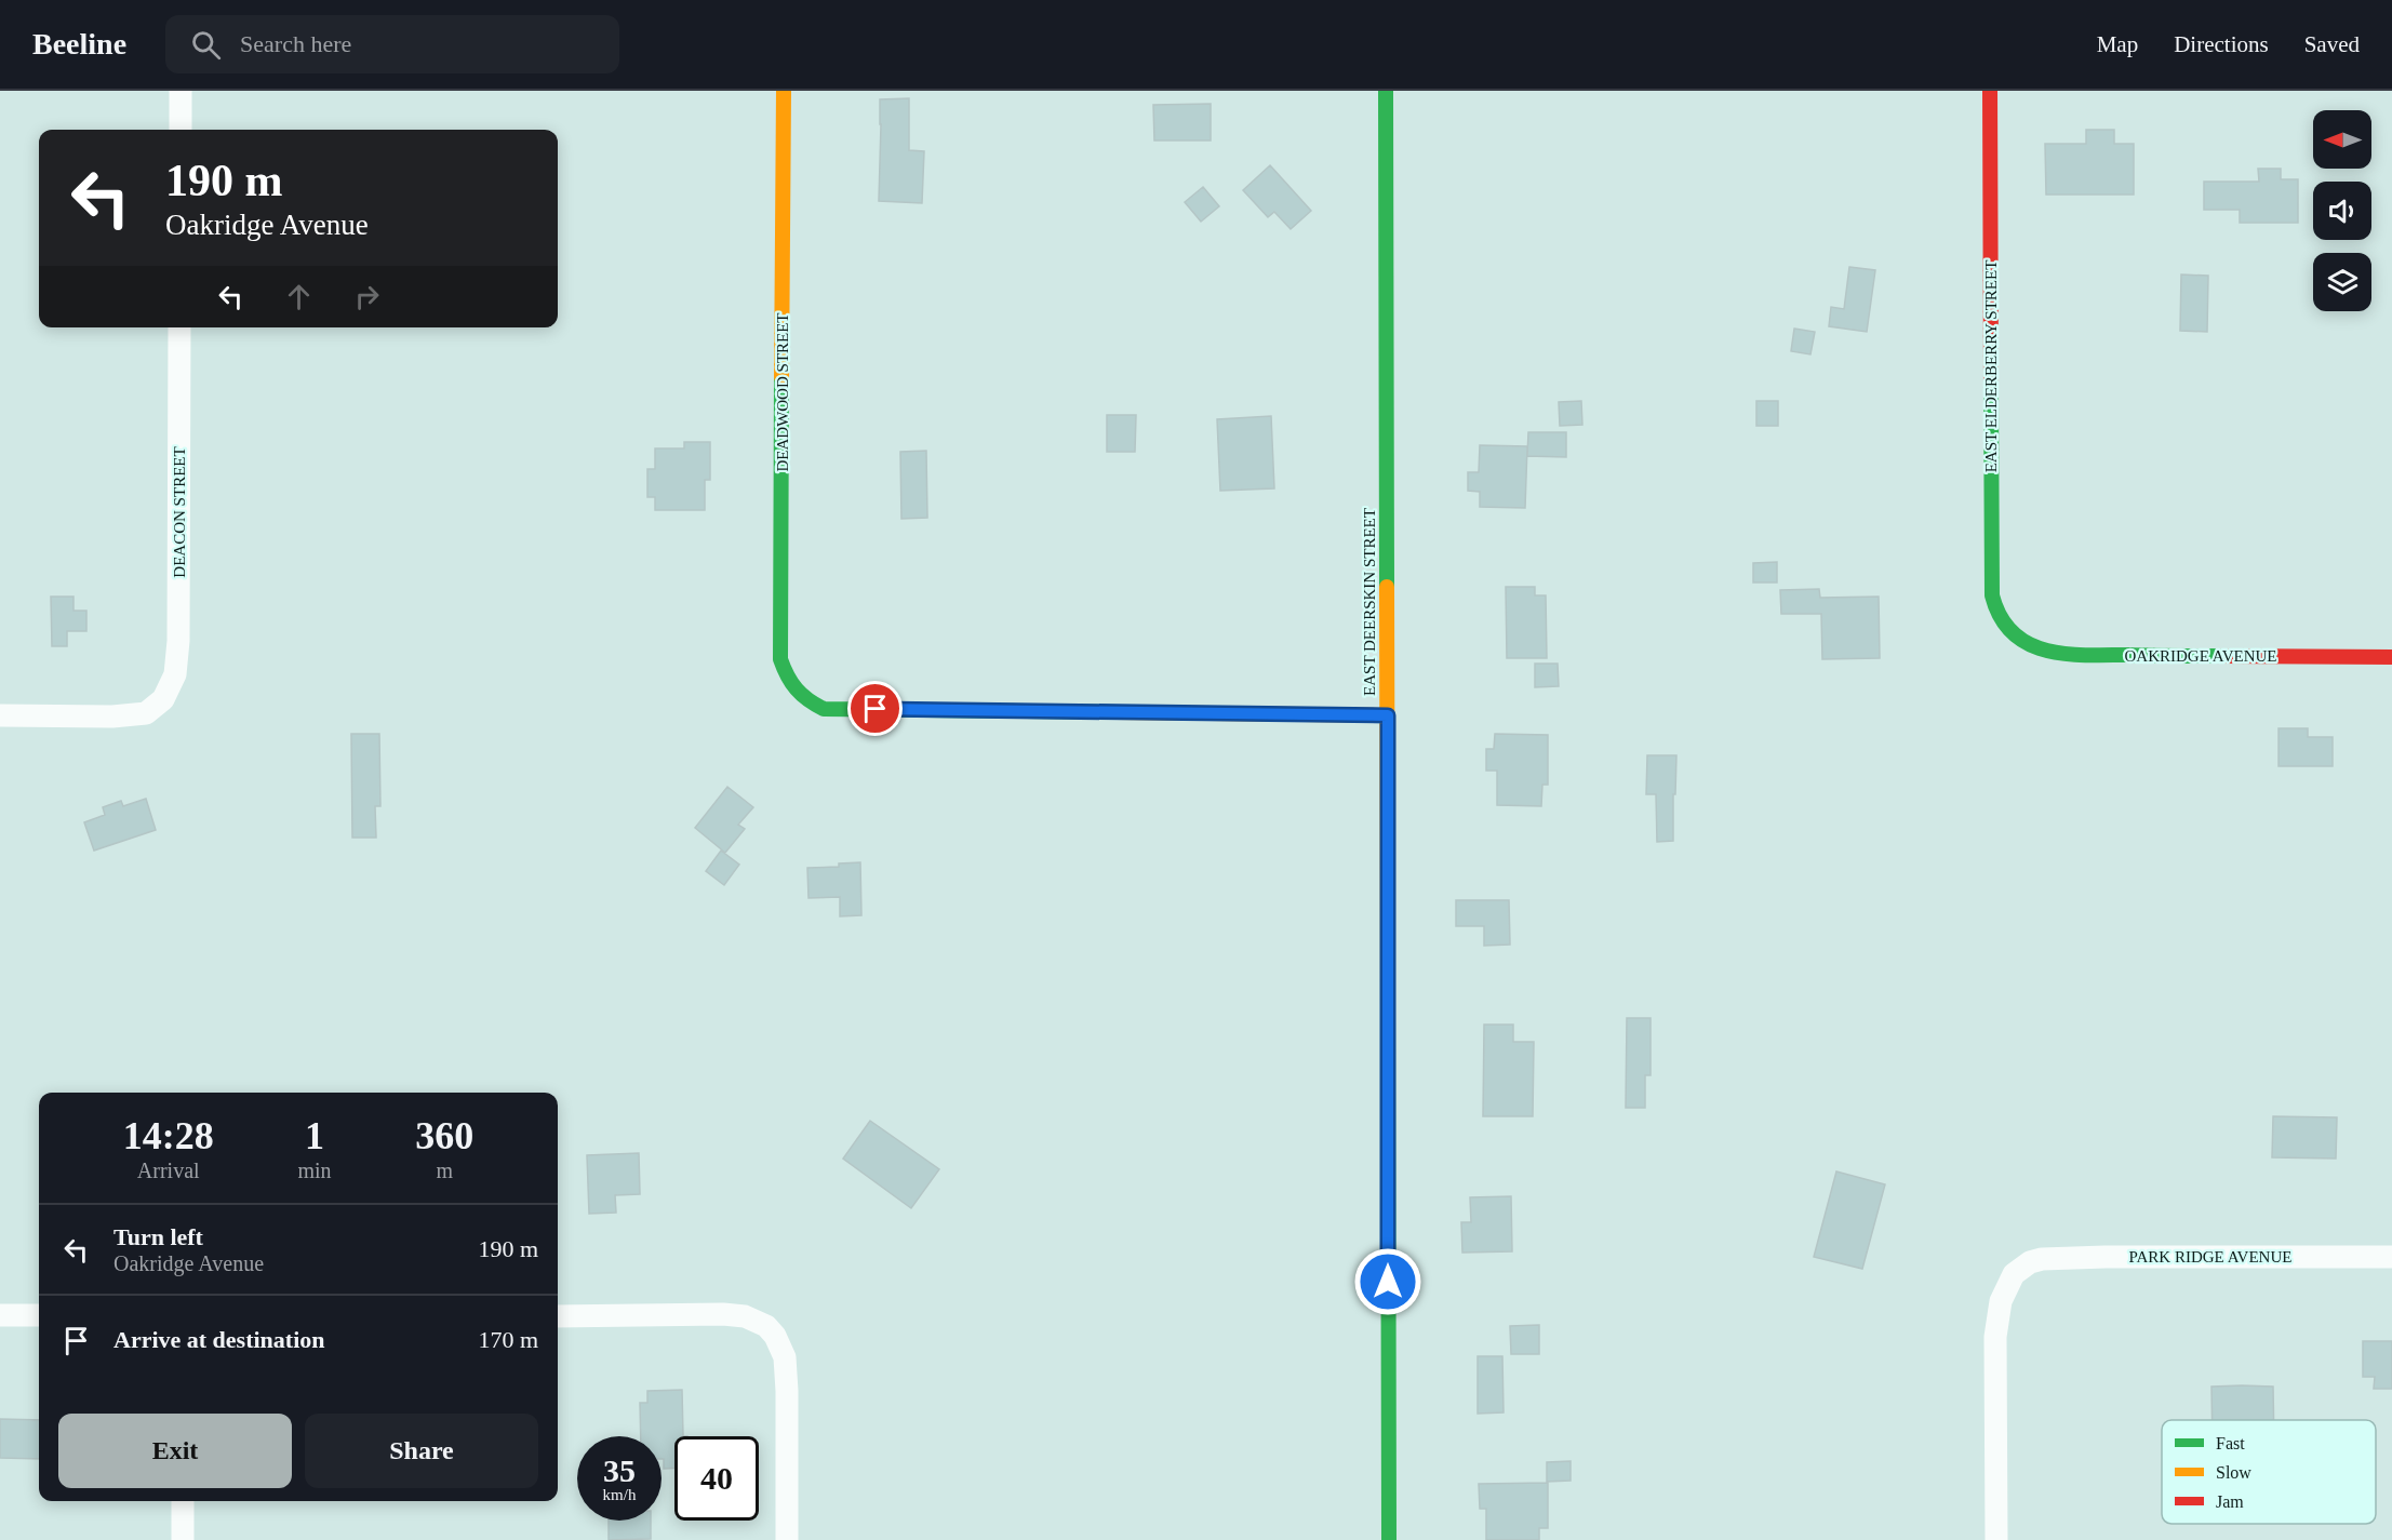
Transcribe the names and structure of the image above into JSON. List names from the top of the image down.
{
  "streets": {
    "street": [
      "EAST ELDERBERRY STREET",
      "DEADWOOD STREET",
      "DEACON STREET",
      "EAST DEERSKIN STREET",
      "OAKRIDGE AVENUE",
      "PARK RIDGE AVENUE"
    ]
  },
  "crossings": [
    ["EAST ELDERBERRY STREET", "OAKRIDGE AVENUE"],
    ["DEADWOOD STREET", "EAST DEERSKIN STREET"]
  ],
  "legend": ["Fast", "Slow", "Jam"],
  "north": "left",
  "page": {
    "header": "Beeline",
    "search": "Search here",
    "nav": ["Map", "Directions", "Saved"],
    "turn": ["190 m", "Oakridge Avenue"],
    "eta": [
      "14:28",
      "Arrival",
      "1",
      "min",
      "360",
      "m"
    ],
    "list": [
      {
        "name": "Turn left",
        "note": "Oakridge Avenue",
        "value": "190 m"
      },
      {
        "name": "Arrive at destination",
        "value": "170 m"
      }
    ],
    "buttons": ["Exit", "Share"],
    "speed": "35 km/h",
    "limit": "40"
  }
}
